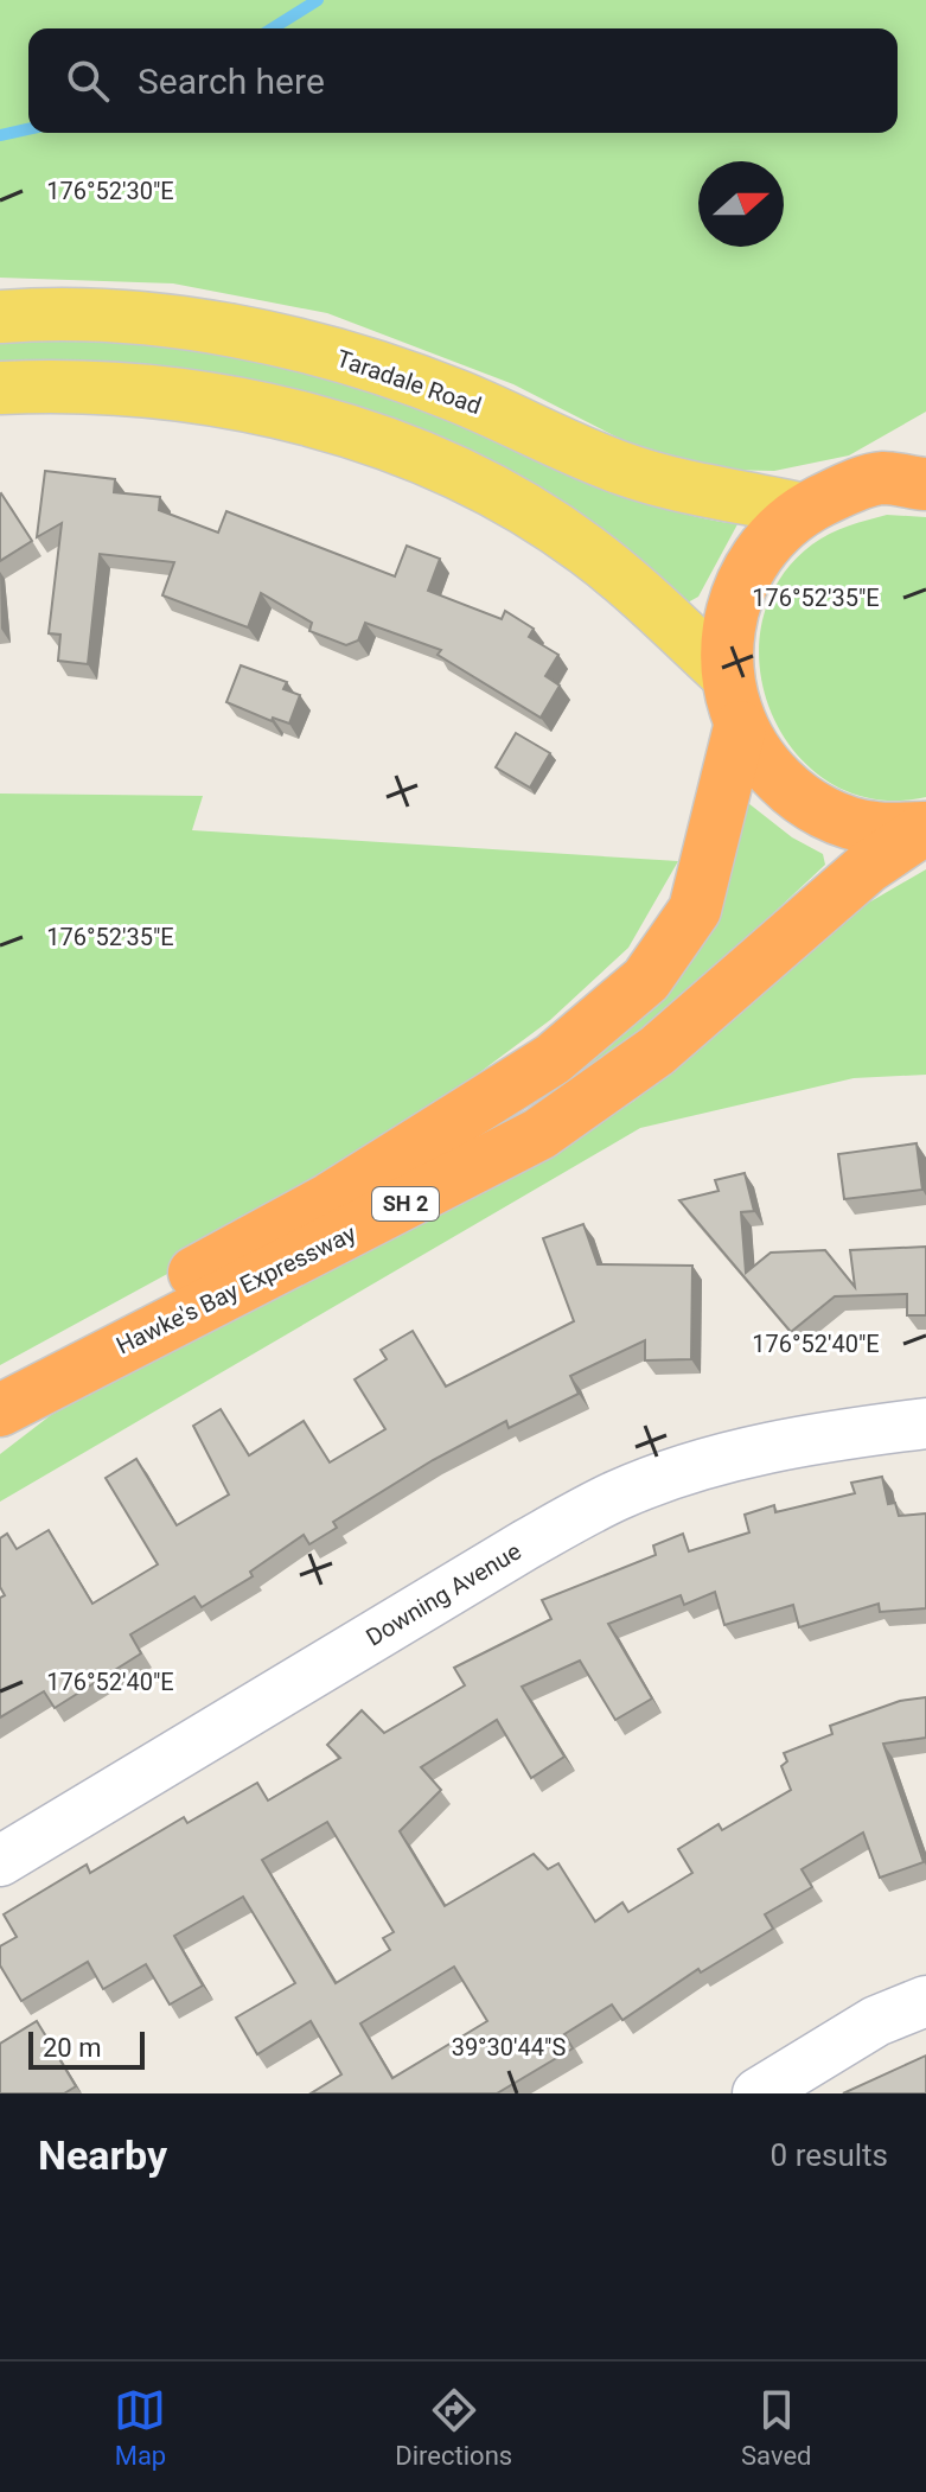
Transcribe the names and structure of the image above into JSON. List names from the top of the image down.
{
  "streets": {
    "highway": ["SH 2", "Hawke's Bay Expressway"],
    "main road": ["Taradale Road"],
    "street": ["Downing Avenue"]
  },
  "crossings": [
    ["Taradale Road", "SH 2"],
    ["SH 2", "Hawke's Bay Expressway"]
  ],
  "scale_bar": "20 m",
  "north": "right",
  "page": {
    "search": "Search here",
    "scale": "20 m",
    "heading": ["Nearby", "0 results"],
    "nav": ["Map", "Directions", "Saved"]
  },
  "coordinates": [
    "176°52'30\"E",
    "176°52'35\"E",
    "176°52'40\"E",
    "39°30'44\"S"
  ]
}
